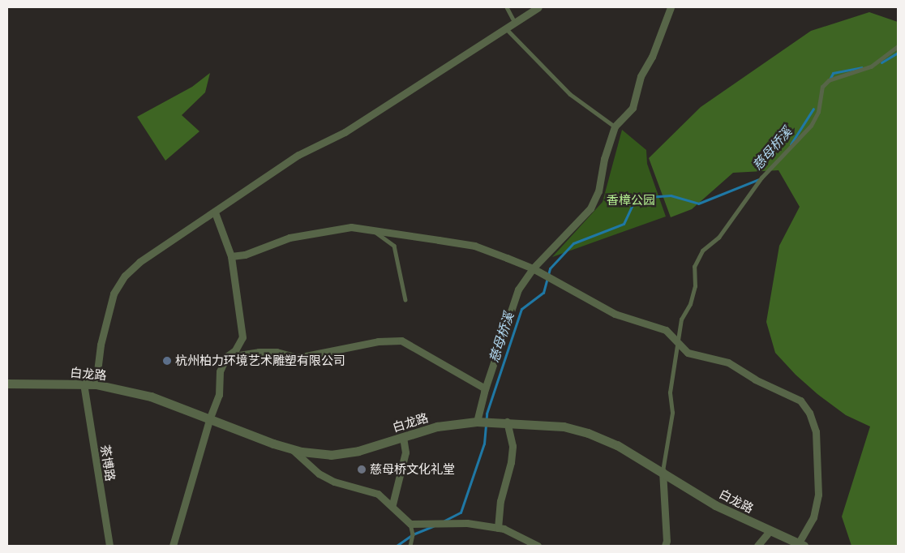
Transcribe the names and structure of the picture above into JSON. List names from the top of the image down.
{
  "streets": {
    "street": ["白龙路", "茶博路"]
  },
  "crossings": [
    ["白龙路", "茶博路"]
  ],
  "water": ["慈母桥溪"],
  "parks": ["香樟公园"],
  "places": ["杭州柏力环境艺术雕塑有限公司", "慈母桥文化礼堂"]
}
